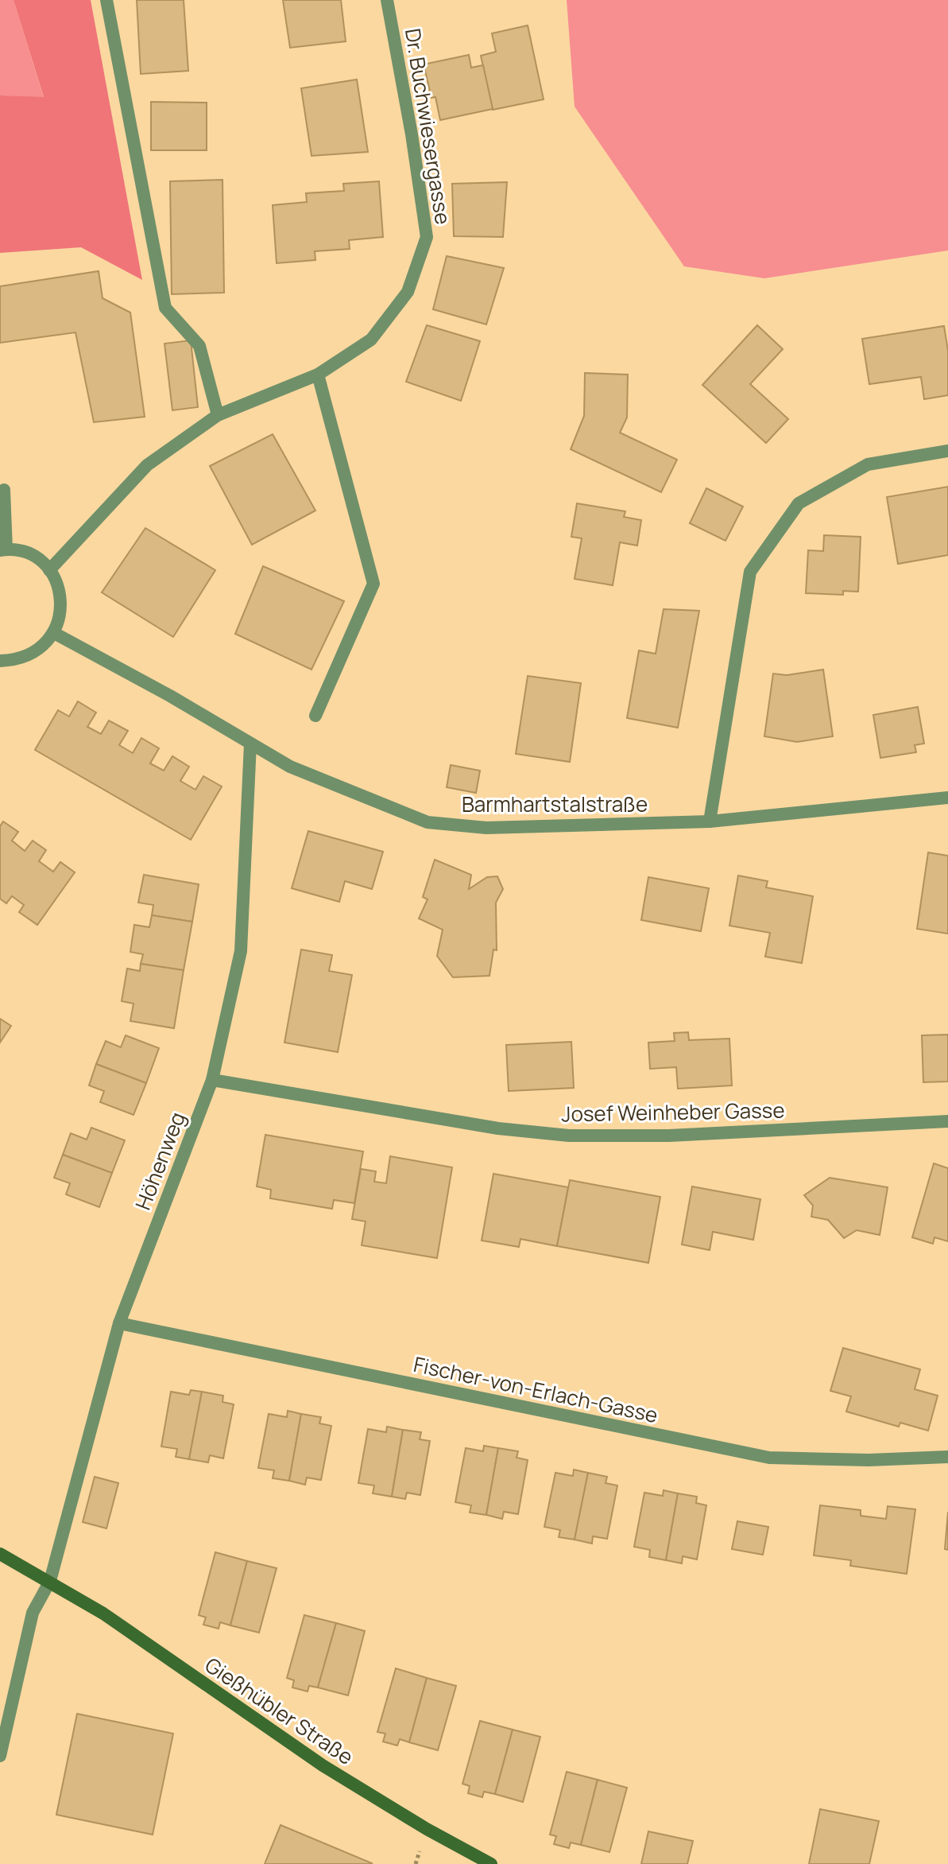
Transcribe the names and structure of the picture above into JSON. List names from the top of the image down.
{
  "streets": {
    "main road": ["Gießhübler Straße"],
    "street": [
      "Dr. Buchwiesergasse",
      "Barmhartstalstraße",
      "Josef Weinheber Gasse",
      "Höhenweg",
      "Fischer-von-Erlach-Gasse"
    ]
  },
  "crossings": [
    ["Barmhartstalstraße", "Höhenweg"],
    ["Josef Weinheber Gasse", "Höhenweg"],
    ["Höhenweg", "Fischer-von-Erlach-Gasse"],
    ["Höhenweg", "Gießhübler Straße"]
  ]
}
